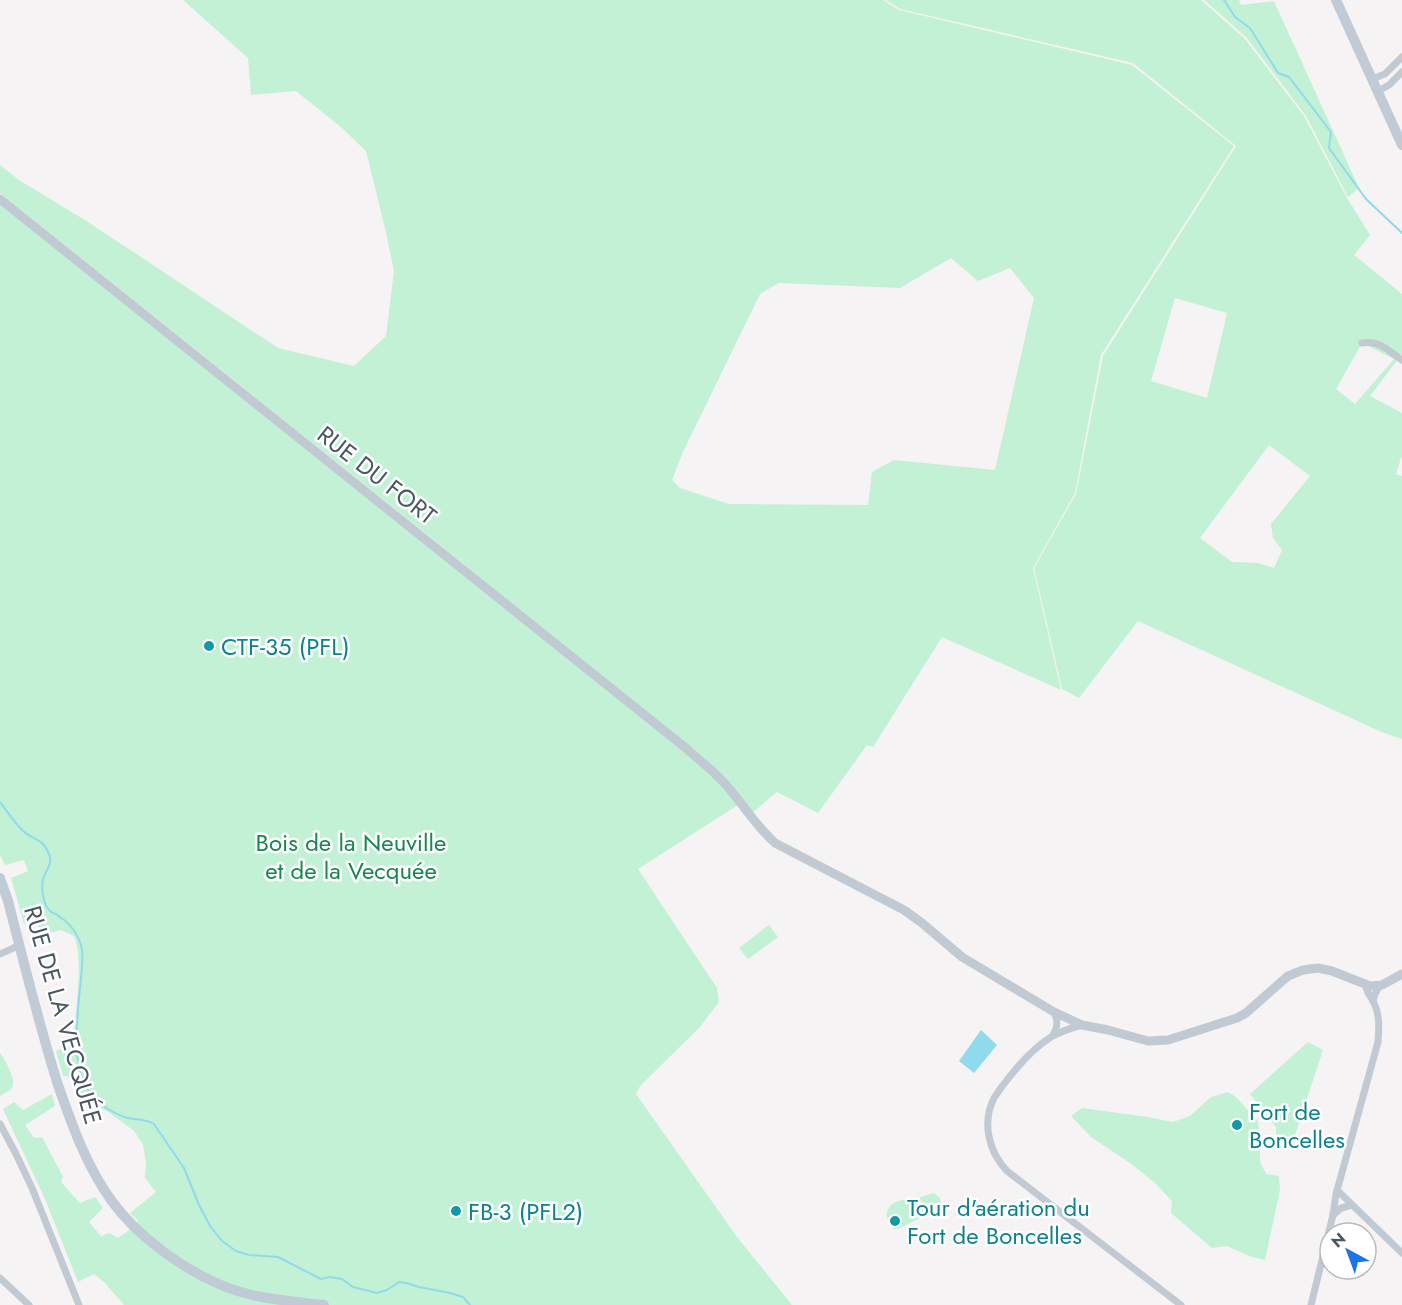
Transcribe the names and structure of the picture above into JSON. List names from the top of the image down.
{
  "streets": {
    "main road": ["RUE DE LA VECQUÉE"],
    "street": ["RUE DU FORT"]
  },
  "parks": ["Bois de la Neuville et de la Vecquée"],
  "places": [
    "CTF-35 (PFL)",
    "Fort de Boncelles",
    "FB-3 (PFL2)",
    "Tour d'aération du Fort de Boncelles"
  ],
  "north": "top left"
}
